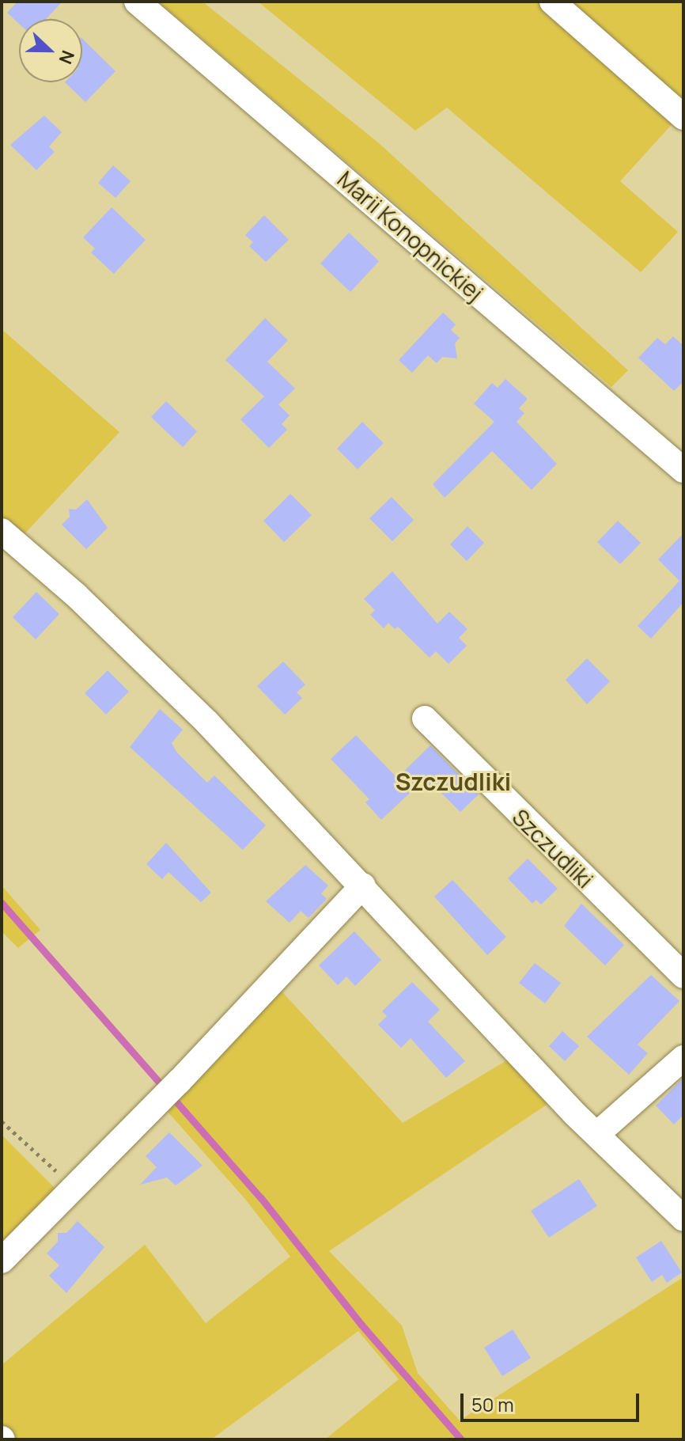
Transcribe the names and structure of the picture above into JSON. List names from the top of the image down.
{
  "streets": {
    "street": ["Marii Konopnickiej", "Szczudliki"]
  },
  "districts": ["Szczudliki"],
  "scale_bar": "50 m",
  "north": "right"
}
